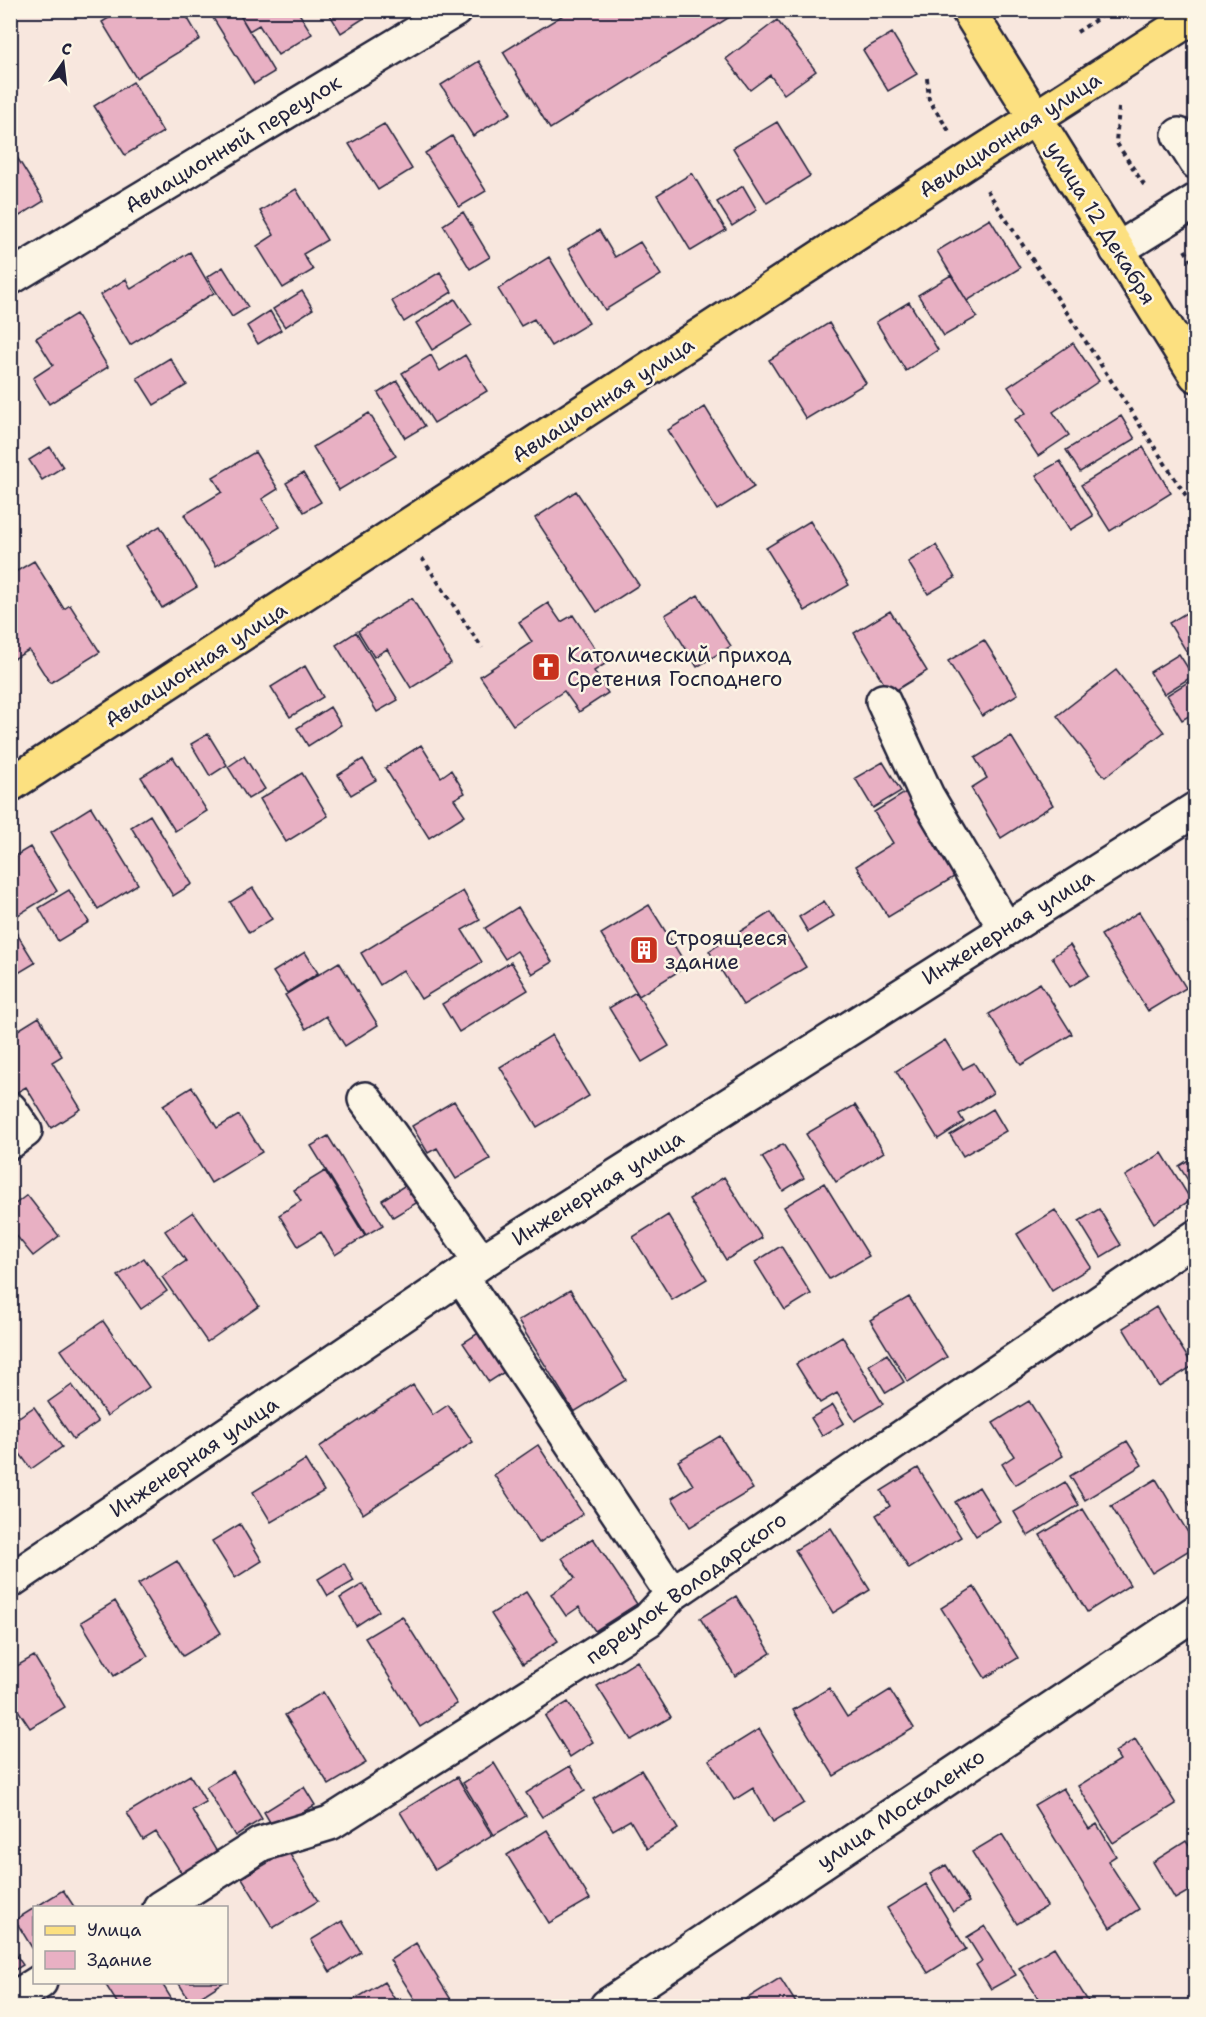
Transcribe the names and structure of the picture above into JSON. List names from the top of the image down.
{
  "streets": {
    "main road": ["Авиационная улица", "улица 12 Декабря"],
    "street": [
      "Авиационный переулок",
      "Инженерная улица",
      "переулок Володарского",
      "улица Москаленко"
    ]
  },
  "crossings": [
    ["Авиационная улица", "улица 12 Декабря"]
  ],
  "places": {
    "church": ["Католический приход Сретения Господнего"],
    "building": ["Строящееся здание"]
  },
  "legend": ["Улица", "Здание"],
  "north": "top"
}
